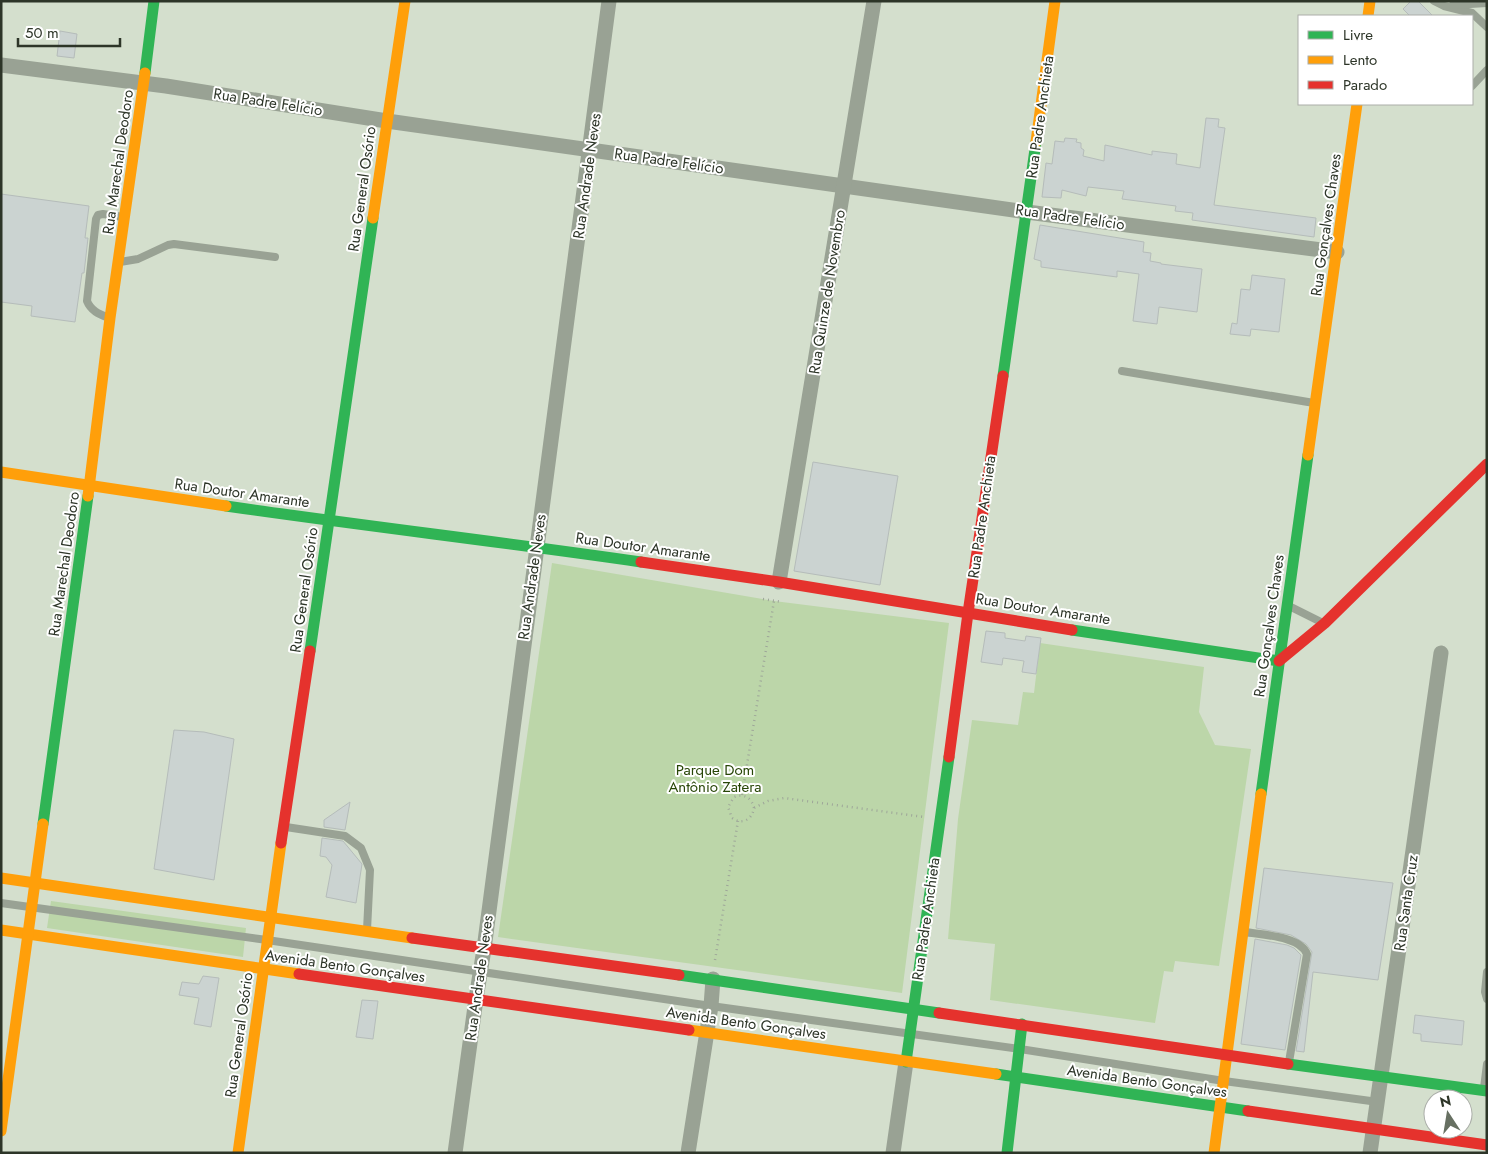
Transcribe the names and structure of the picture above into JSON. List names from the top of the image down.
{
  "streets": {
    "street": [
      "Rua Padre Felício",
      "Rua Padre Anchieta",
      "Rua Marechal Deodoro",
      "Rua Andrade Neves",
      "Rua General Osório",
      "Rua Gonçalves Chaves",
      "Rua Quinze de Novembro",
      "Rua Doutor Amarante",
      "Rua Santa Cruz",
      "Avenida Bento Gonçalves"
    ]
  },
  "crossings": [
    ["Rua Padre Felício", "Rua Padre Anchieta"],
    ["Rua Padre Felício", "Rua Marechal Deodoro"],
    ["Rua Padre Felício", "Rua Andrade Neves"],
    ["Rua Padre Felício", "Rua General Osório"],
    ["Rua Padre Felício", "Rua Gonçalves Chaves"],
    ["Rua Padre Felício", "Rua Quinze de Novembro"],
    ["Rua Padre Anchieta", "Rua Doutor Amarante"],
    ["Rua Padre Anchieta", "Avenida Bento Gonçalves"],
    ["Rua Marechal Deodoro", "Rua Doutor Amarante"],
    ["Rua Marechal Deodoro", "Avenida Bento Gonçalves"],
    ["Rua Andrade Neves", "Rua Doutor Amarante"],
    ["Rua Andrade Neves", "Avenida Bento Gonçalves"],
    ["Rua General Osório", "Rua Doutor Amarante"],
    ["Rua General Osório", "Avenida Bento Gonçalves"],
    ["Rua Gonçalves Chaves", "Rua Doutor Amarante"],
    ["Rua Gonçalves Chaves", "Avenida Bento Gonçalves"],
    ["Rua Quinze de Novembro", "Rua Doutor Amarante"],
    ["Rua Santa Cruz", "Avenida Bento Gonçalves"]
  ],
  "parks": ["Parque Dom Antônio Zatera"],
  "legend": ["Livre", "Lento", "Parado"],
  "scale_bar": "50 m",
  "north": "top"
}
